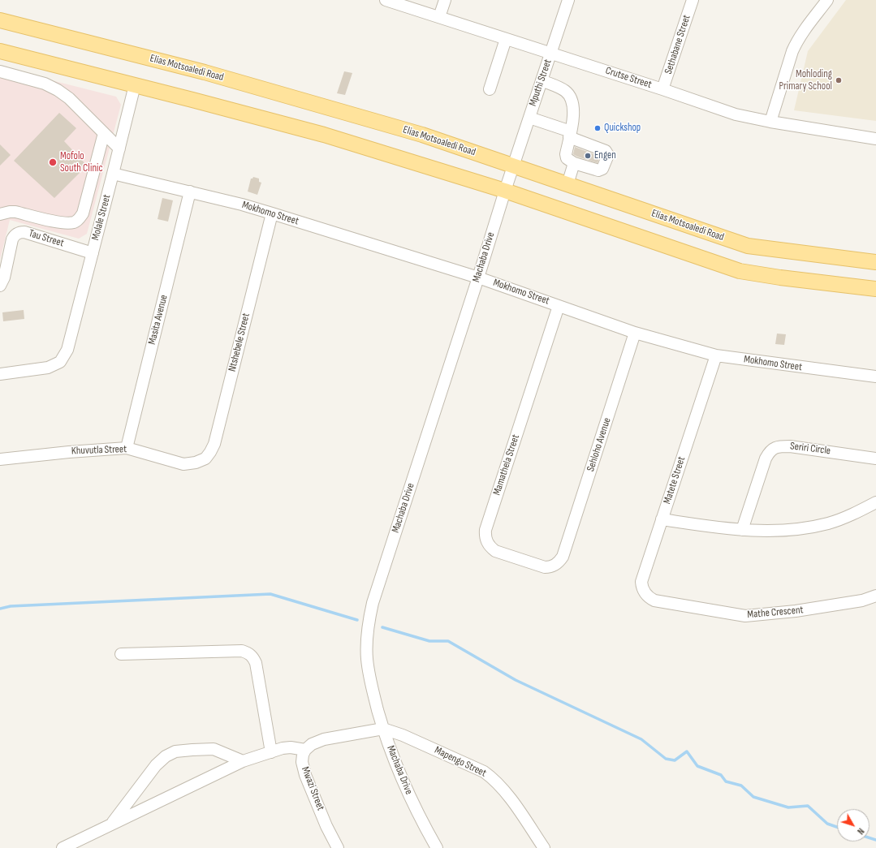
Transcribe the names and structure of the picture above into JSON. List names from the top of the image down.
{
  "streets": {
    "main road": ["Elias Motsoaledi Road"],
    "street": [
      "Sethabane Street",
      "Crutse Street",
      "Mputhi Street",
      "Mokhomo Street",
      "Molale Street",
      "Tau Street",
      "Machaba Drive",
      "Masita Avenue",
      "Ntshebele Street",
      "Sehloho Avenue",
      "Seriri Circle",
      "Khuvutla Street",
      "Mamathela Street",
      "Matete Street",
      "Mathe Crescent",
      "Mapengo Street",
      "Mwazi Street"
    ]
  },
  "crossings": [
    ["Sethabane Street", "Crutse Street"],
    ["Elias Motsoaledi Road", "Mputhi Street"],
    ["Elias Motsoaledi Road", "Machaba Drive"],
    ["Crutse Street", "Mputhi Street"],
    ["Mputhi Street", "Machaba Drive"],
    ["Mokhomo Street", "Molale Street"],
    ["Mokhomo Street", "Machaba Drive"],
    ["Mokhomo Street", "Masita Avenue"],
    ["Mokhomo Street", "Ntshebele Street"],
    ["Mokhomo Street", "Sehloho Avenue"],
    ["Mokhomo Street", "Mamathela Street"],
    ["Mokhomo Street", "Matete Street"],
    ["Molale Street", "Tau Street"],
    ["Machaba Drive", "Mapengo Street"],
    ["Masita Avenue", "Khuvutla Street"],
    ["Ntshebele Street", "Khuvutla Street"],
    ["Sehloho Avenue", "Mamathela Street"],
    ["Matete Street", "Mathe Crescent"]
  ],
  "places": [
    "Mohloding Primary School",
    "Quickshop",
    "Engen",
    "Mofolo South Clinic"
  ],
  "north": "bottom right"
}
